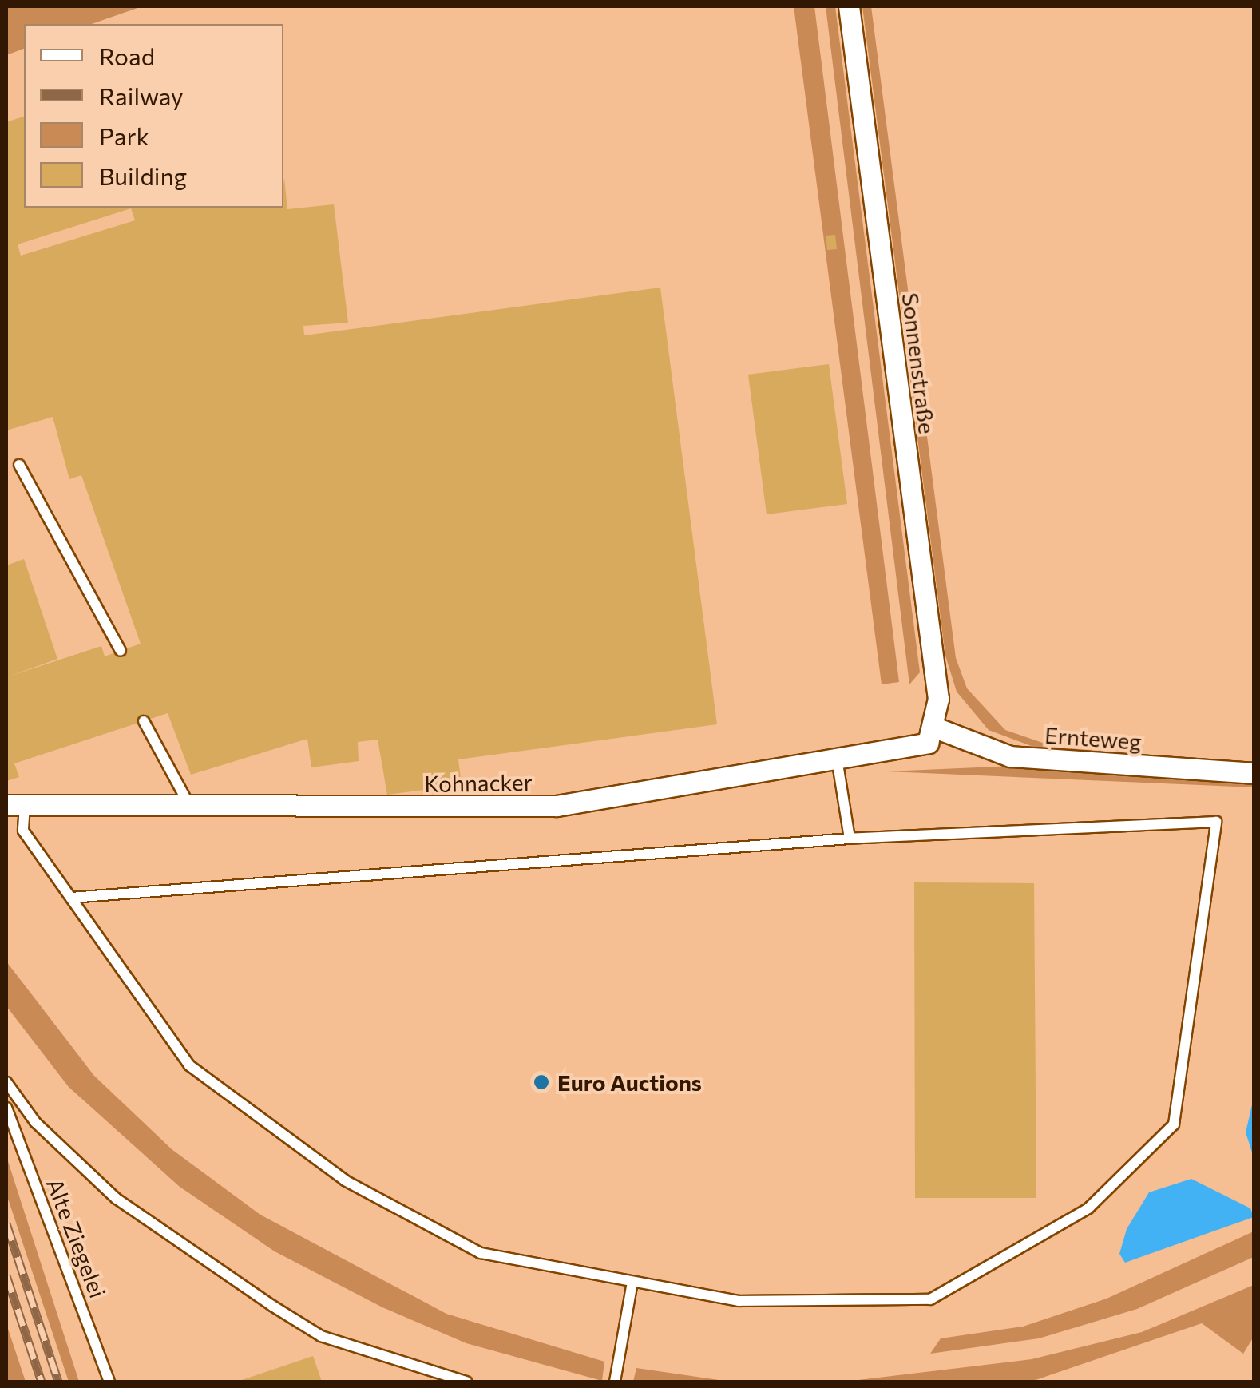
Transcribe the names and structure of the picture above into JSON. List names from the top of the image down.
{
  "streets": {
    "street": ["Sonnenstraße", "Ernteweg", "Kohnacker"],
    "lane": ["Alte Ziegelei"]
  },
  "crossings": [
    ["Sonnenstraße", "Ernteweg"],
    ["Sonnenstraße", "Kohnacker"],
    ["Ernteweg", "Kohnacker"]
  ],
  "places": ["Euro Auctions"],
  "legend": [
    "Road",
    "Railway",
    "Park",
    "Building"
  ]
}
